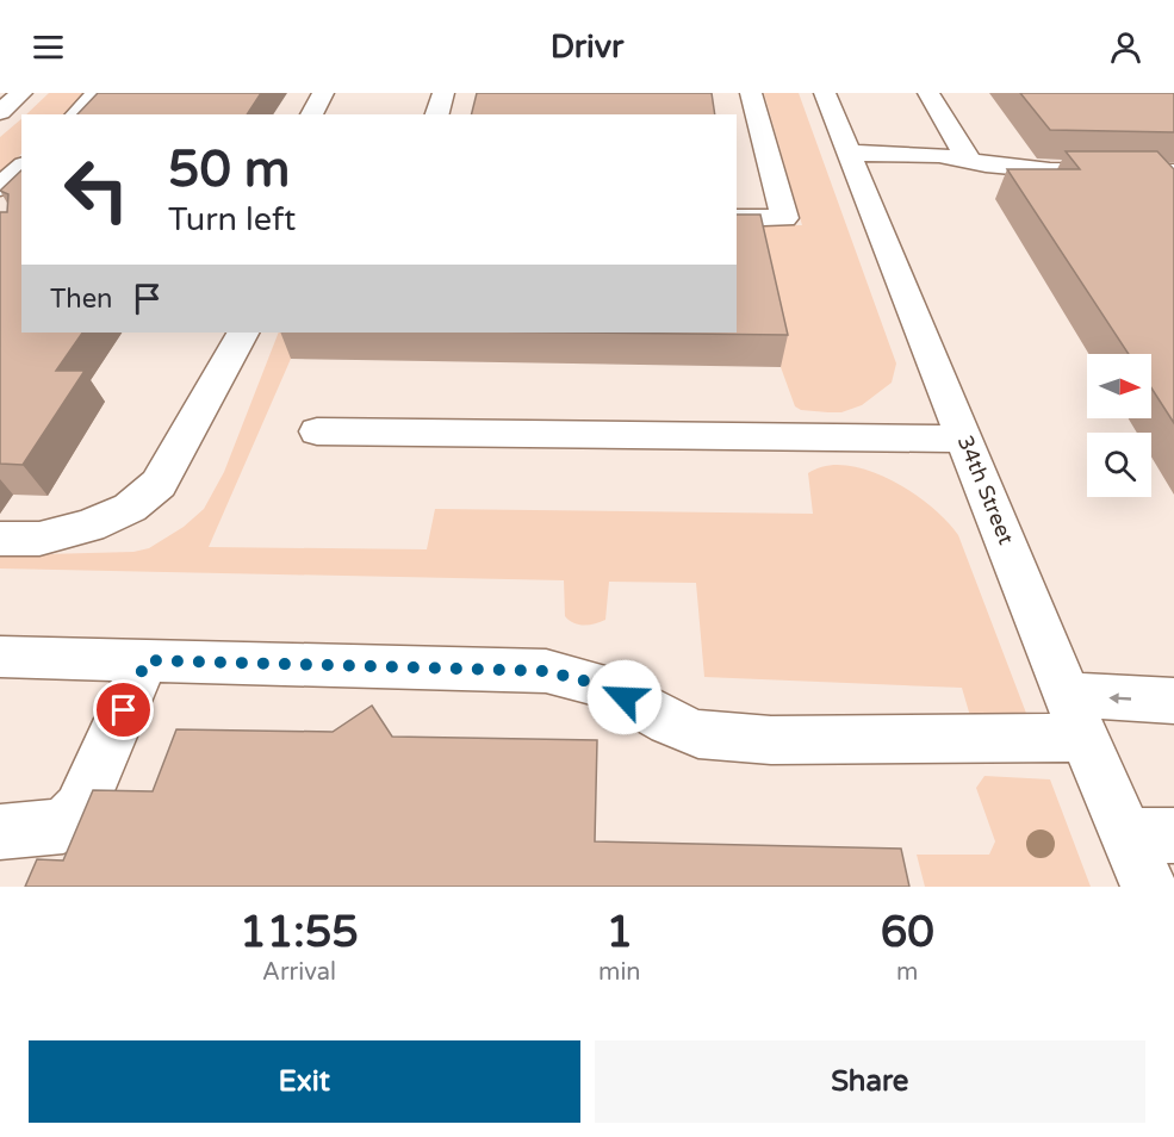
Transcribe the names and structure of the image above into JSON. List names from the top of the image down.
{
  "streets": {
    "street": ["34th Street"]
  },
  "north": "right",
  "page": {
    "header": "Drivr",
    "turn": ["50 m", "Turn left"],
    "then": "Then",
    "eta": [
      "11:55",
      "Arrival",
      "1",
      "min",
      "60",
      "m"
    ],
    "buttons": ["Exit", "Share"]
  }
}
